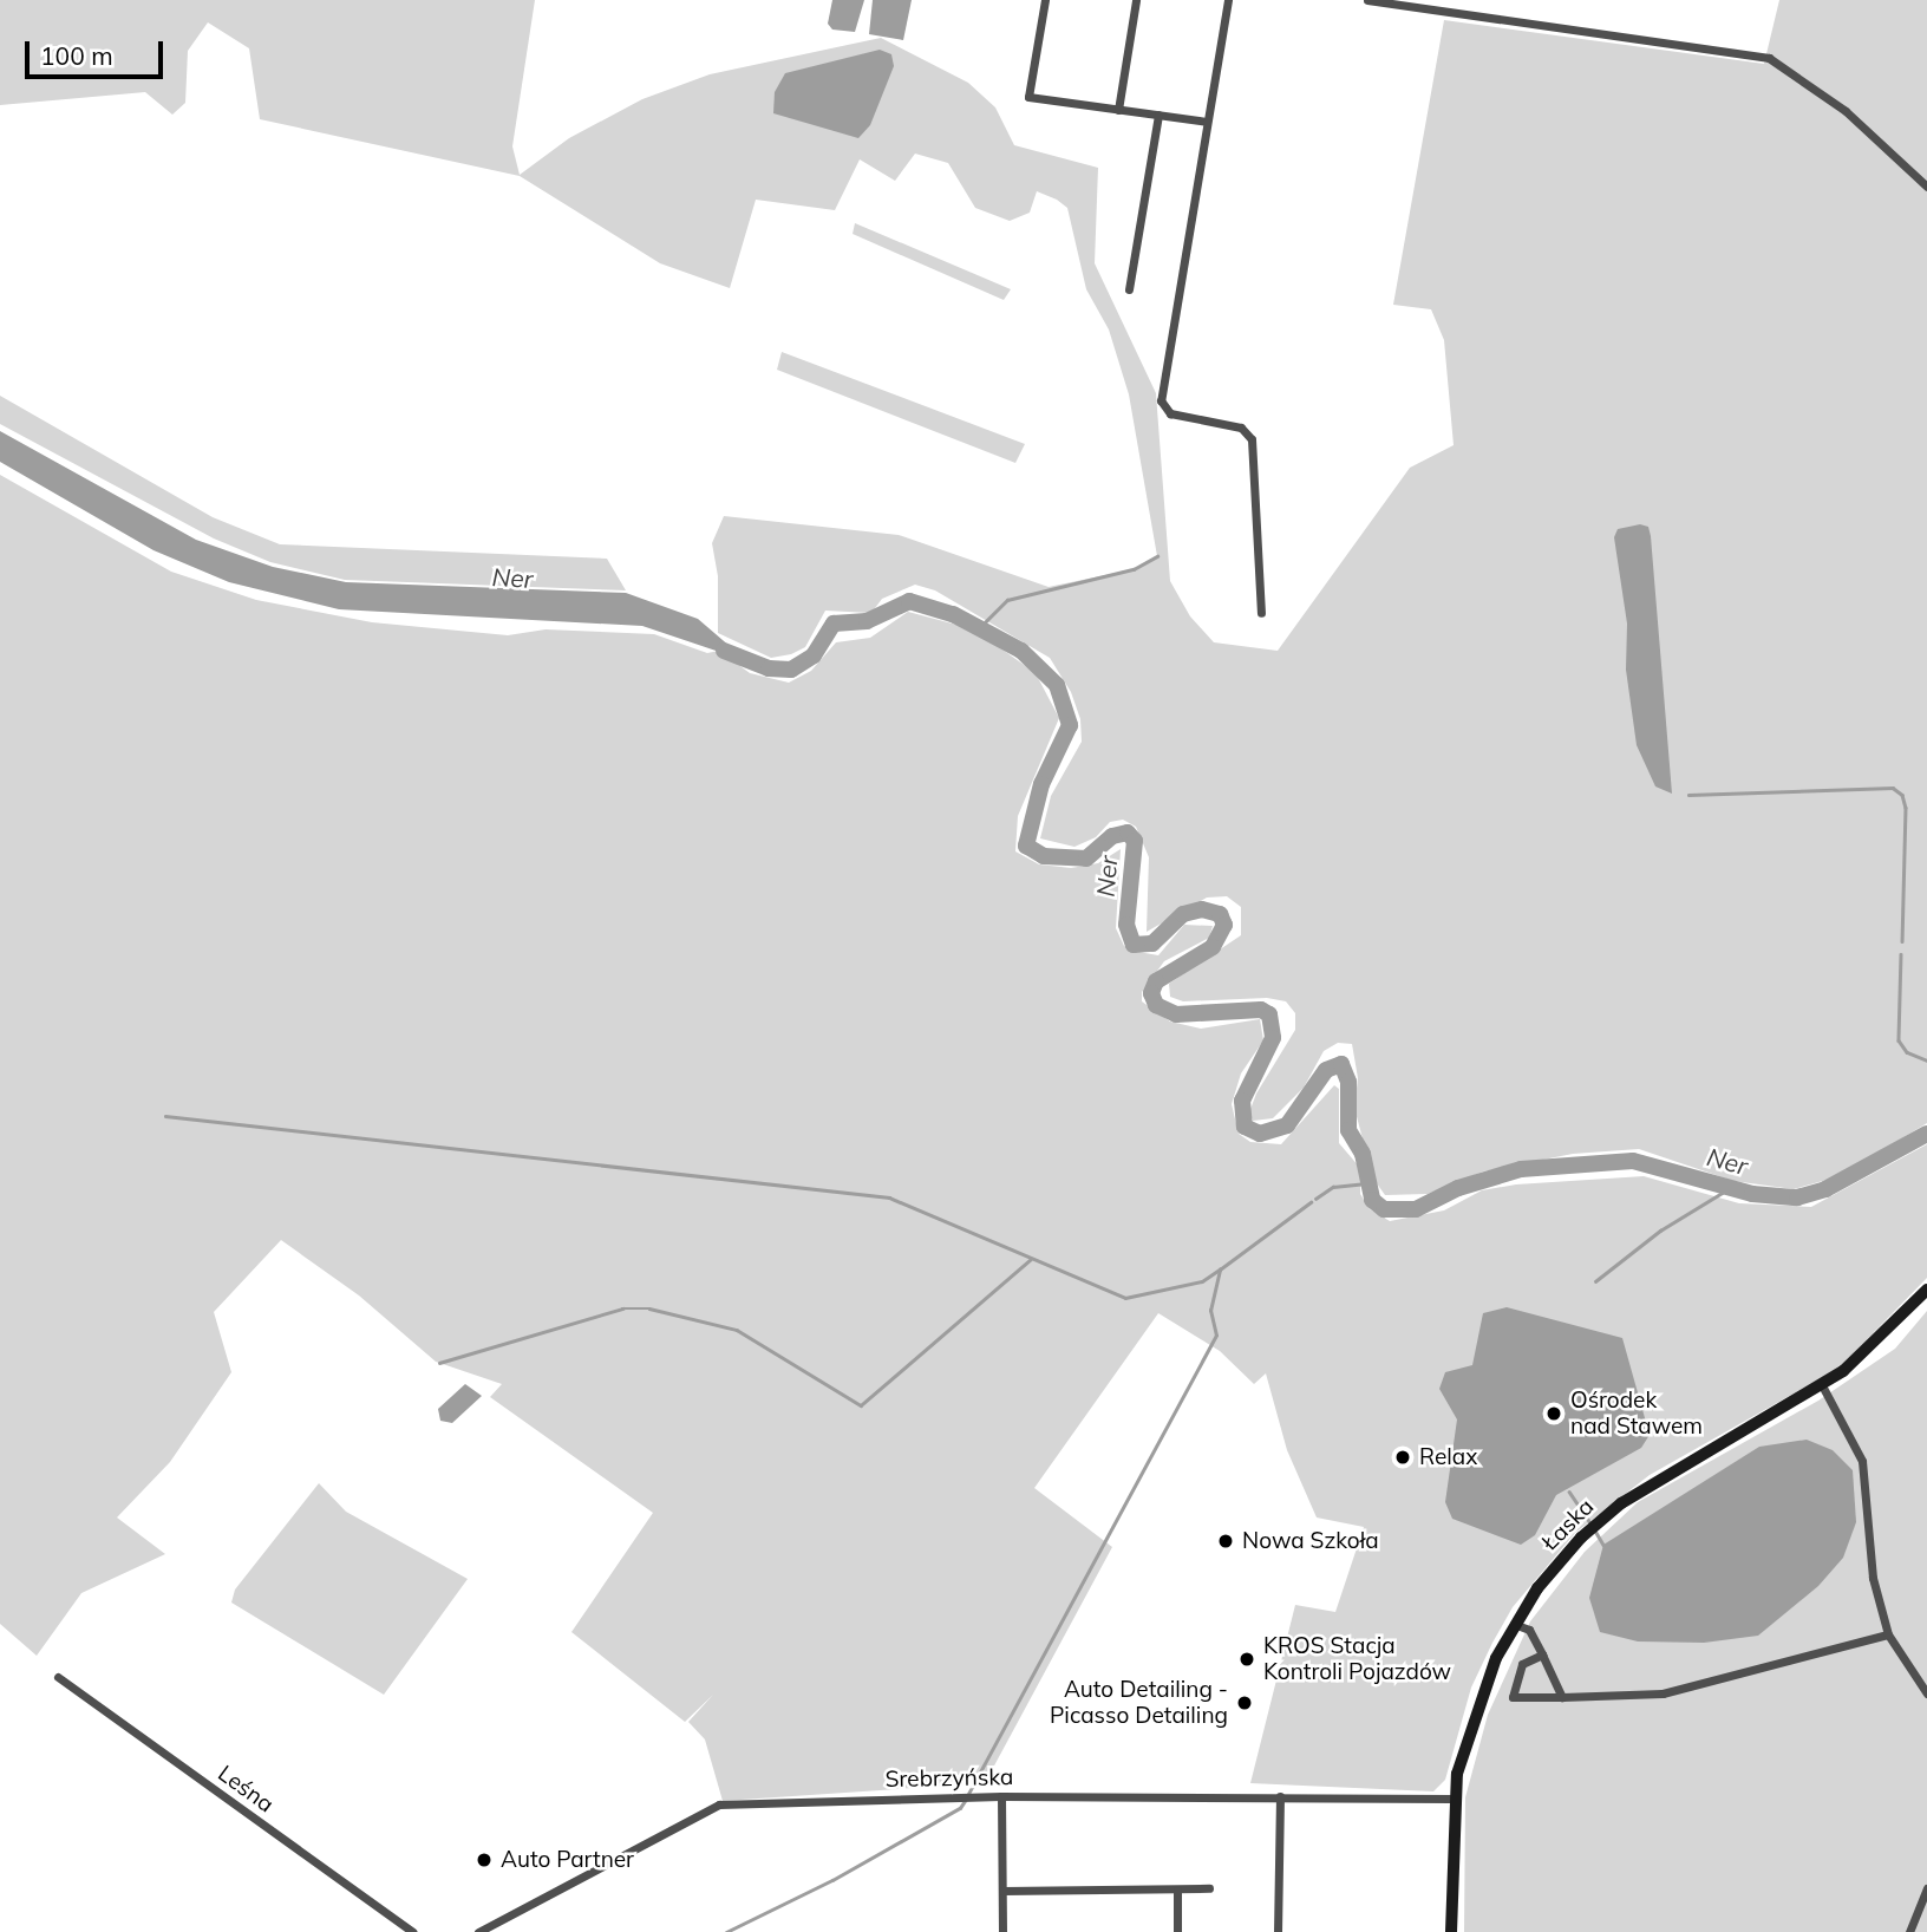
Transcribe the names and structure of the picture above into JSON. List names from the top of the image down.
{
  "streets": {
    "main road": ["Łaska"],
    "street": ["Srebrzyńska", "Leśna"]
  },
  "crossings": [
    ["Łaska", "Srebrzyńska"]
  ],
  "water": ["Ner"],
  "places": [
    "Ośrodek nad Stawem",
    "Relax",
    "Nowa Szkoła",
    "KROS Stacja Kontroli Pojazdów",
    "Auto Detailing - Picasso Detailing",
    "Auto Partner"
  ],
  "scale_bar": "100 m"
}
